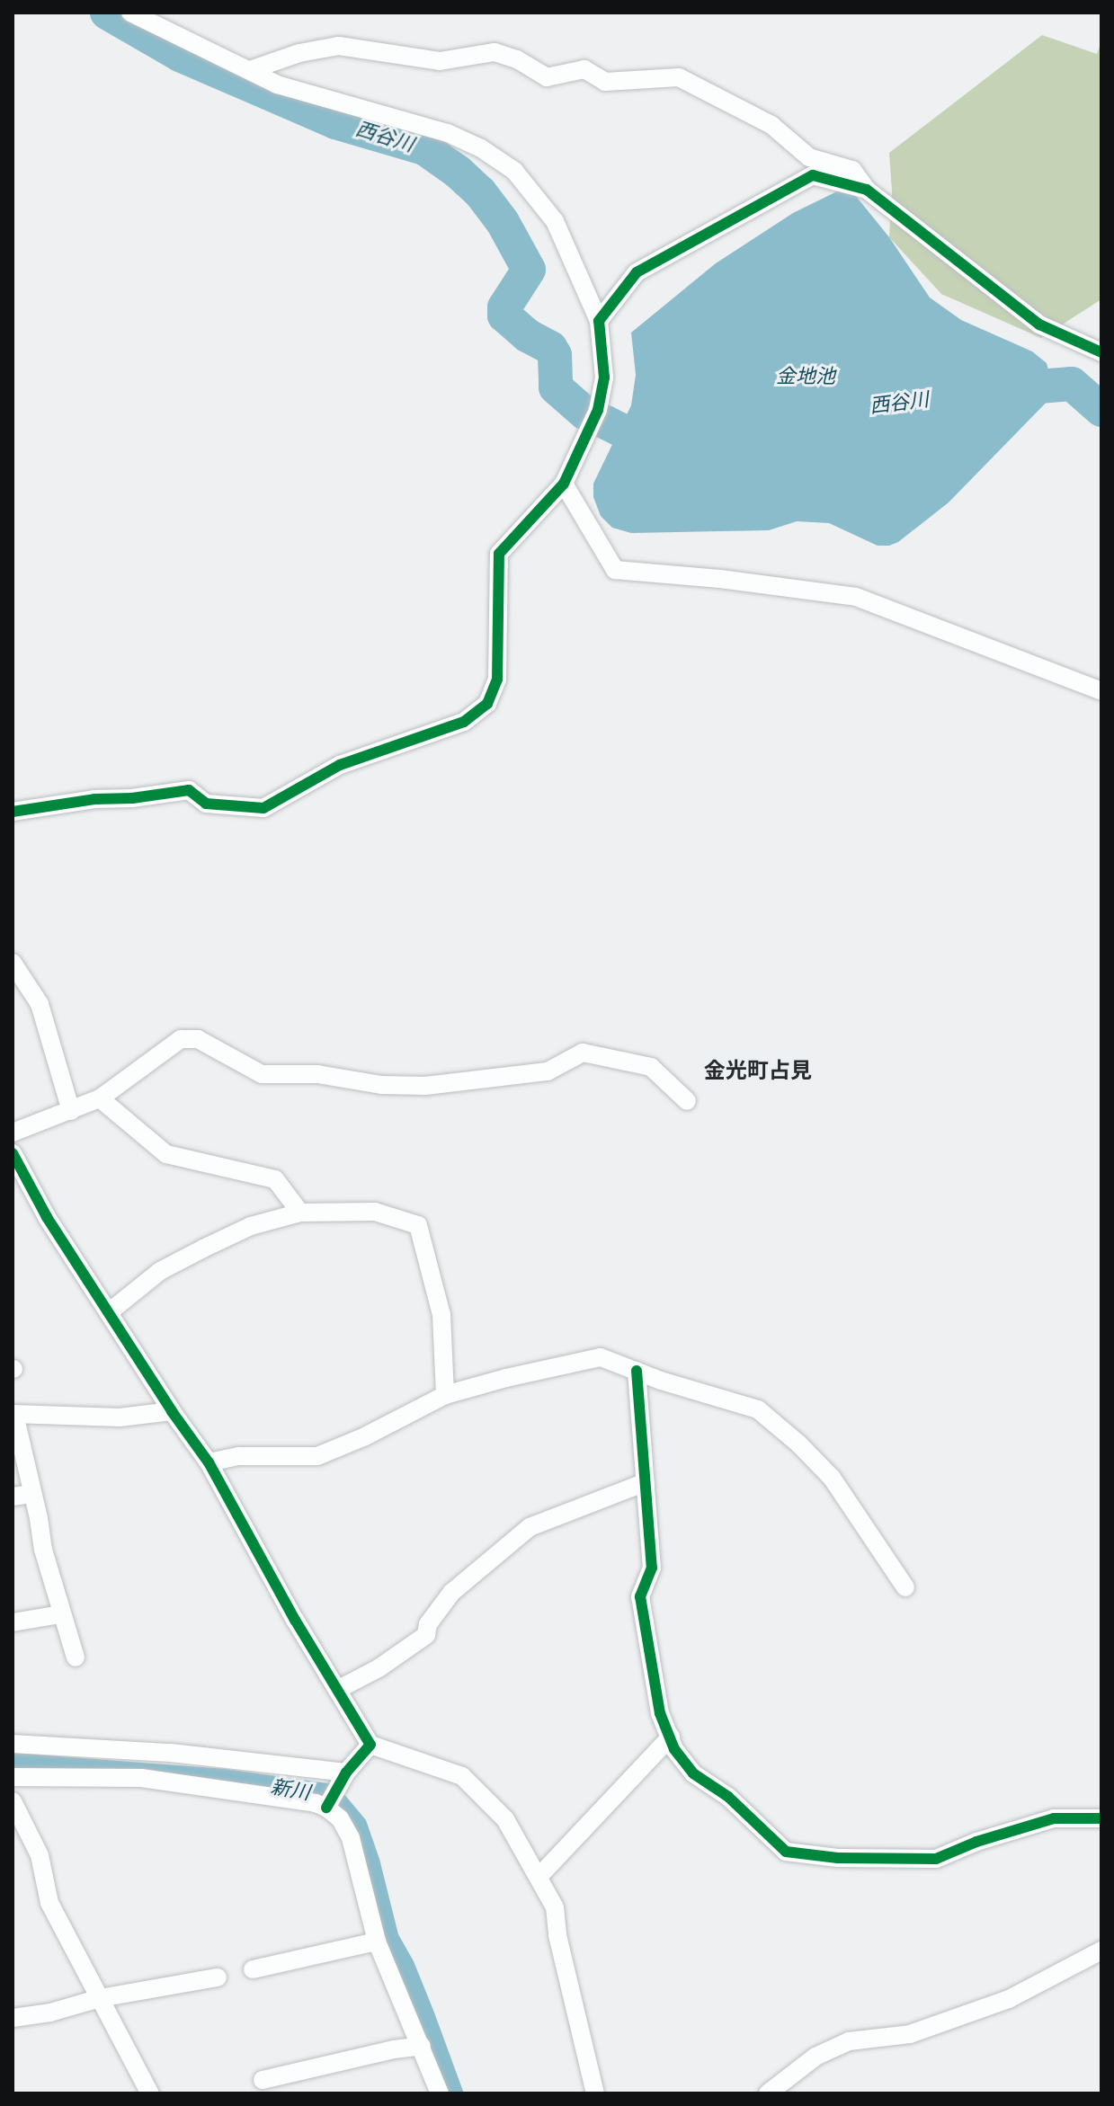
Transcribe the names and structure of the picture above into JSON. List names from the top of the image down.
{
  "districts": ["金光町占見"],
  "water": ["西谷川", "金地池", "新川"]
}
